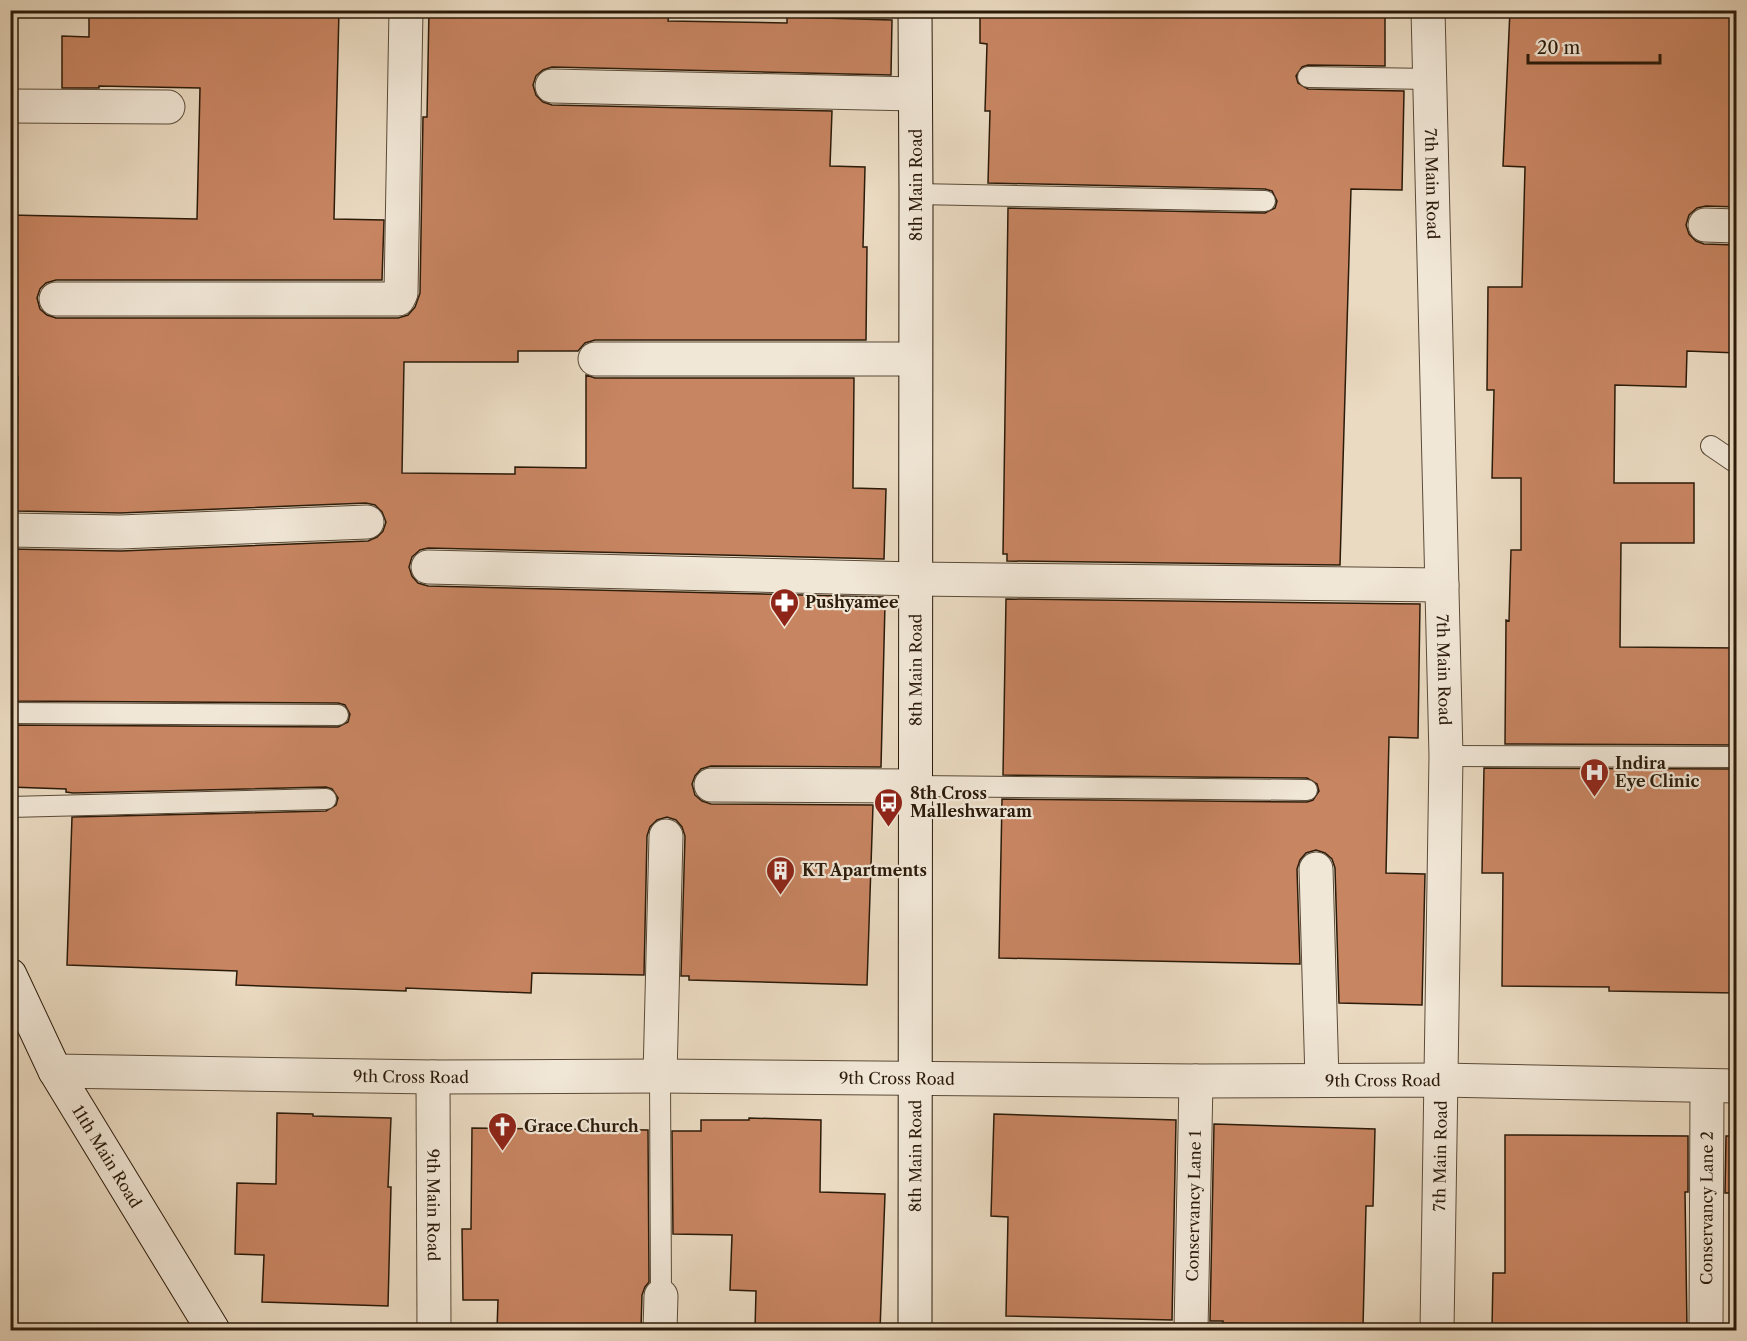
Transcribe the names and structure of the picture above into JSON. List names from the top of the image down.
{
  "streets": {
    "street": [
      "8th Main Road",
      "7th Main Road",
      "9th Cross Road",
      "11th Main Road",
      "9th Main Road",
      "Conservancy Lane 1",
      "Conservancy Lane 2"
    ]
  },
  "crossings": [
    ["8th Main Road", "9th Cross Road"],
    ["7th Main Road", "9th Cross Road"],
    ["9th Cross Road", "11th Main Road"],
    ["9th Cross Road", "9th Main Road"],
    ["9th Cross Road", "Conservancy Lane 1"],
    ["9th Cross Road", "Conservancy Lane 2"]
  ],
  "places": {
    "pharmacy": ["Pushyamee"],
    "hospital": ["Indira Eye Clinic"],
    "bus stop": ["8th Cross Malleshwaram"],
    "building": ["KT Apartments"],
    "church": ["Grace Church"]
  },
  "scale_bar": "20 m"
}
